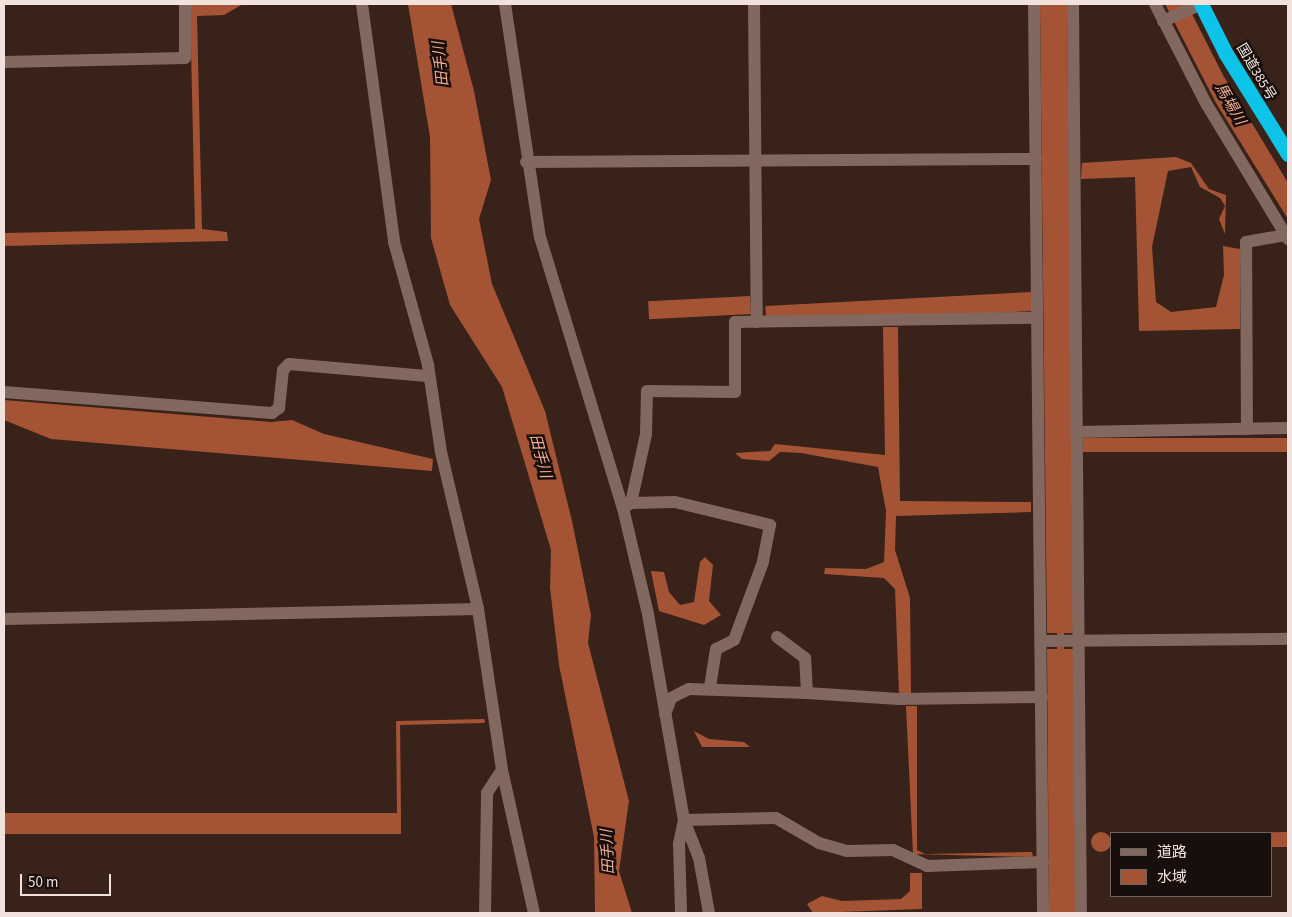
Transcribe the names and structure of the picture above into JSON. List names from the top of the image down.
{
  "streets": {
    "highway": ["国道385号"]
  },
  "water": ["田手川", "馬場川"],
  "legend": ["道路", "水域"],
  "scale_bar": "50 m"
}
